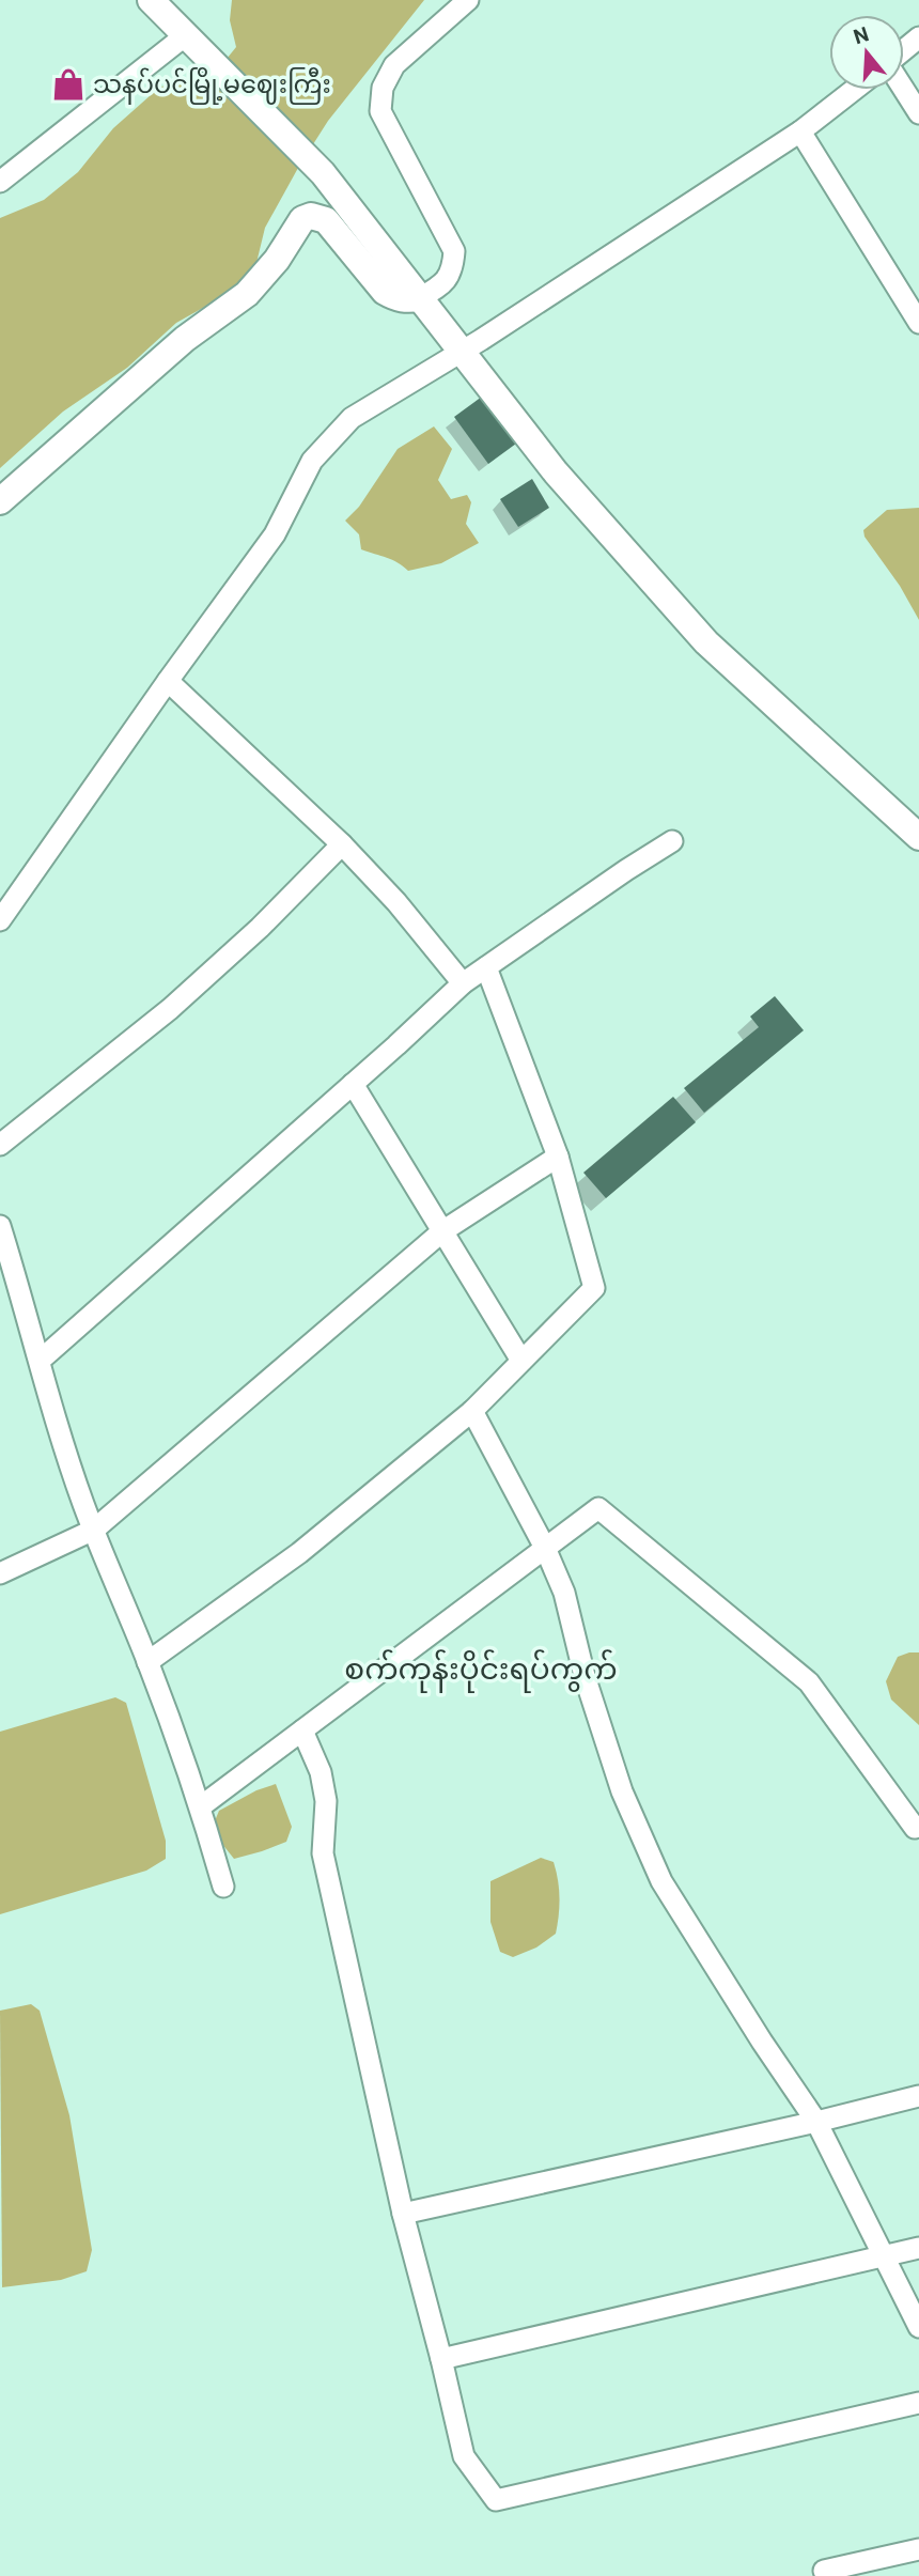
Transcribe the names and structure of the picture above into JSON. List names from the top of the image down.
{
  "districts": ["စက်ကုန်းပိုင်းရပ်ကွက်"],
  "places": {
    "shop": ["သနပ်ပင်မြို့မဈေးကြီး"]
  },
  "north": "top"
}
